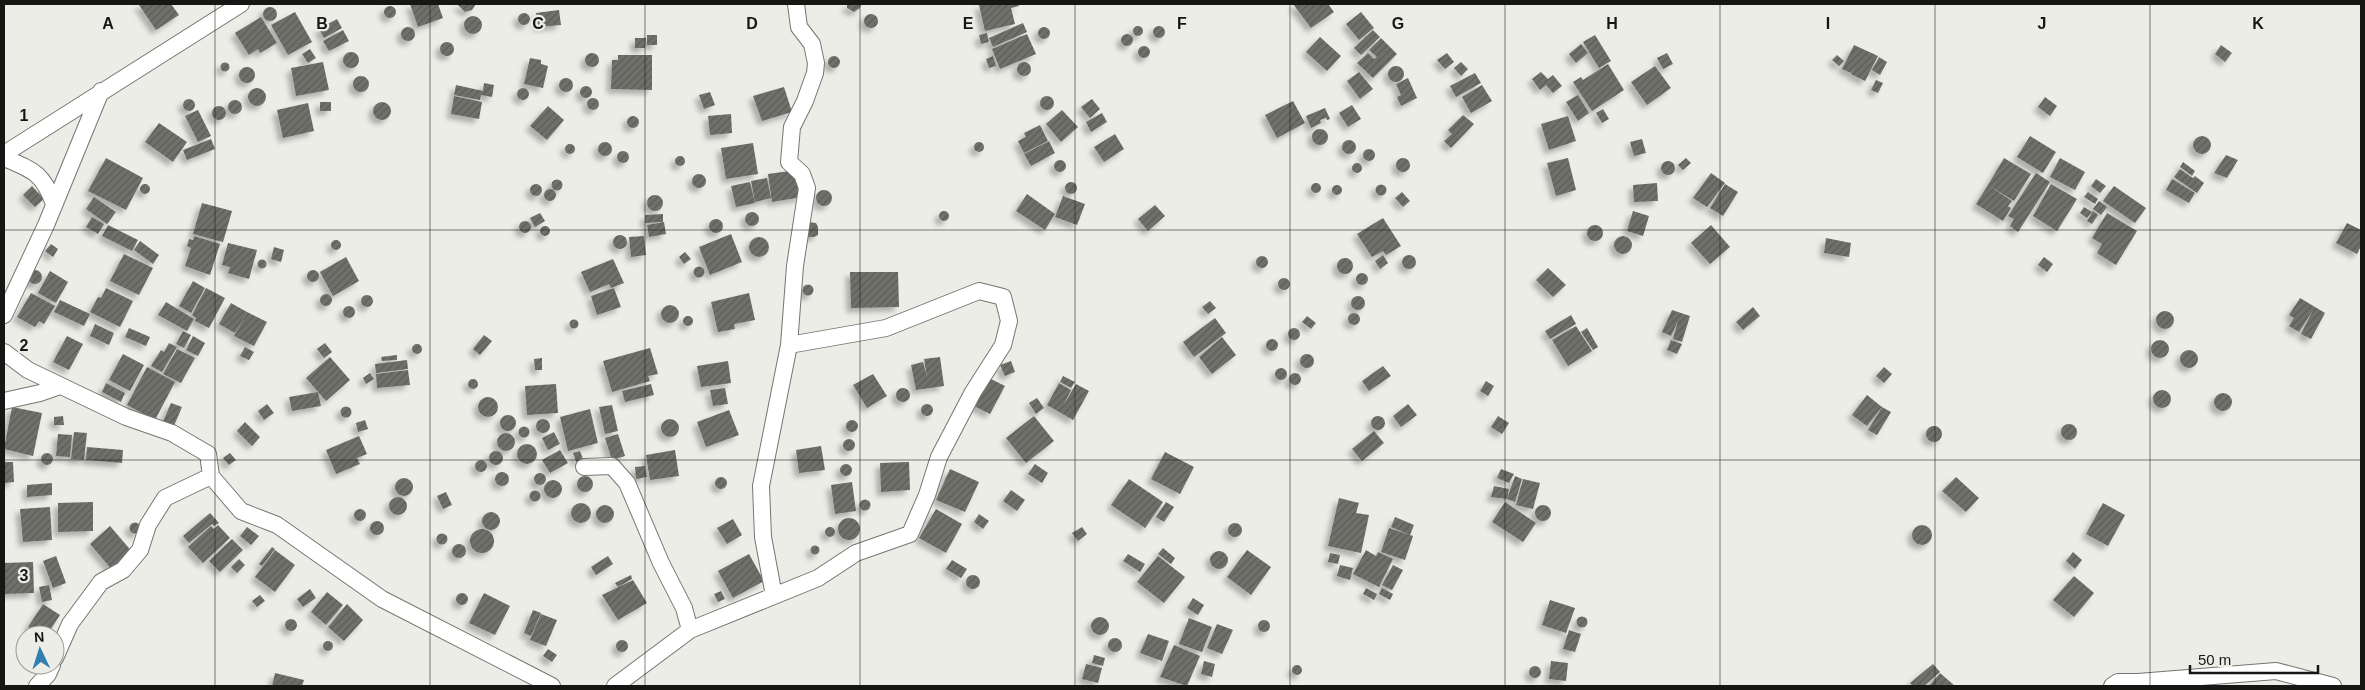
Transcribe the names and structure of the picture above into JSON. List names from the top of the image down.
{
  "scale_bar": "50 m",
  "north": "top",
  "grid": {
    "columns": [
      "A",
      "B",
      "C",
      "D",
      "E",
      "F",
      "G",
      "H",
      "I",
      "J",
      "K"
    ],
    "rows": ["1", "2", "3"]
  }
}
